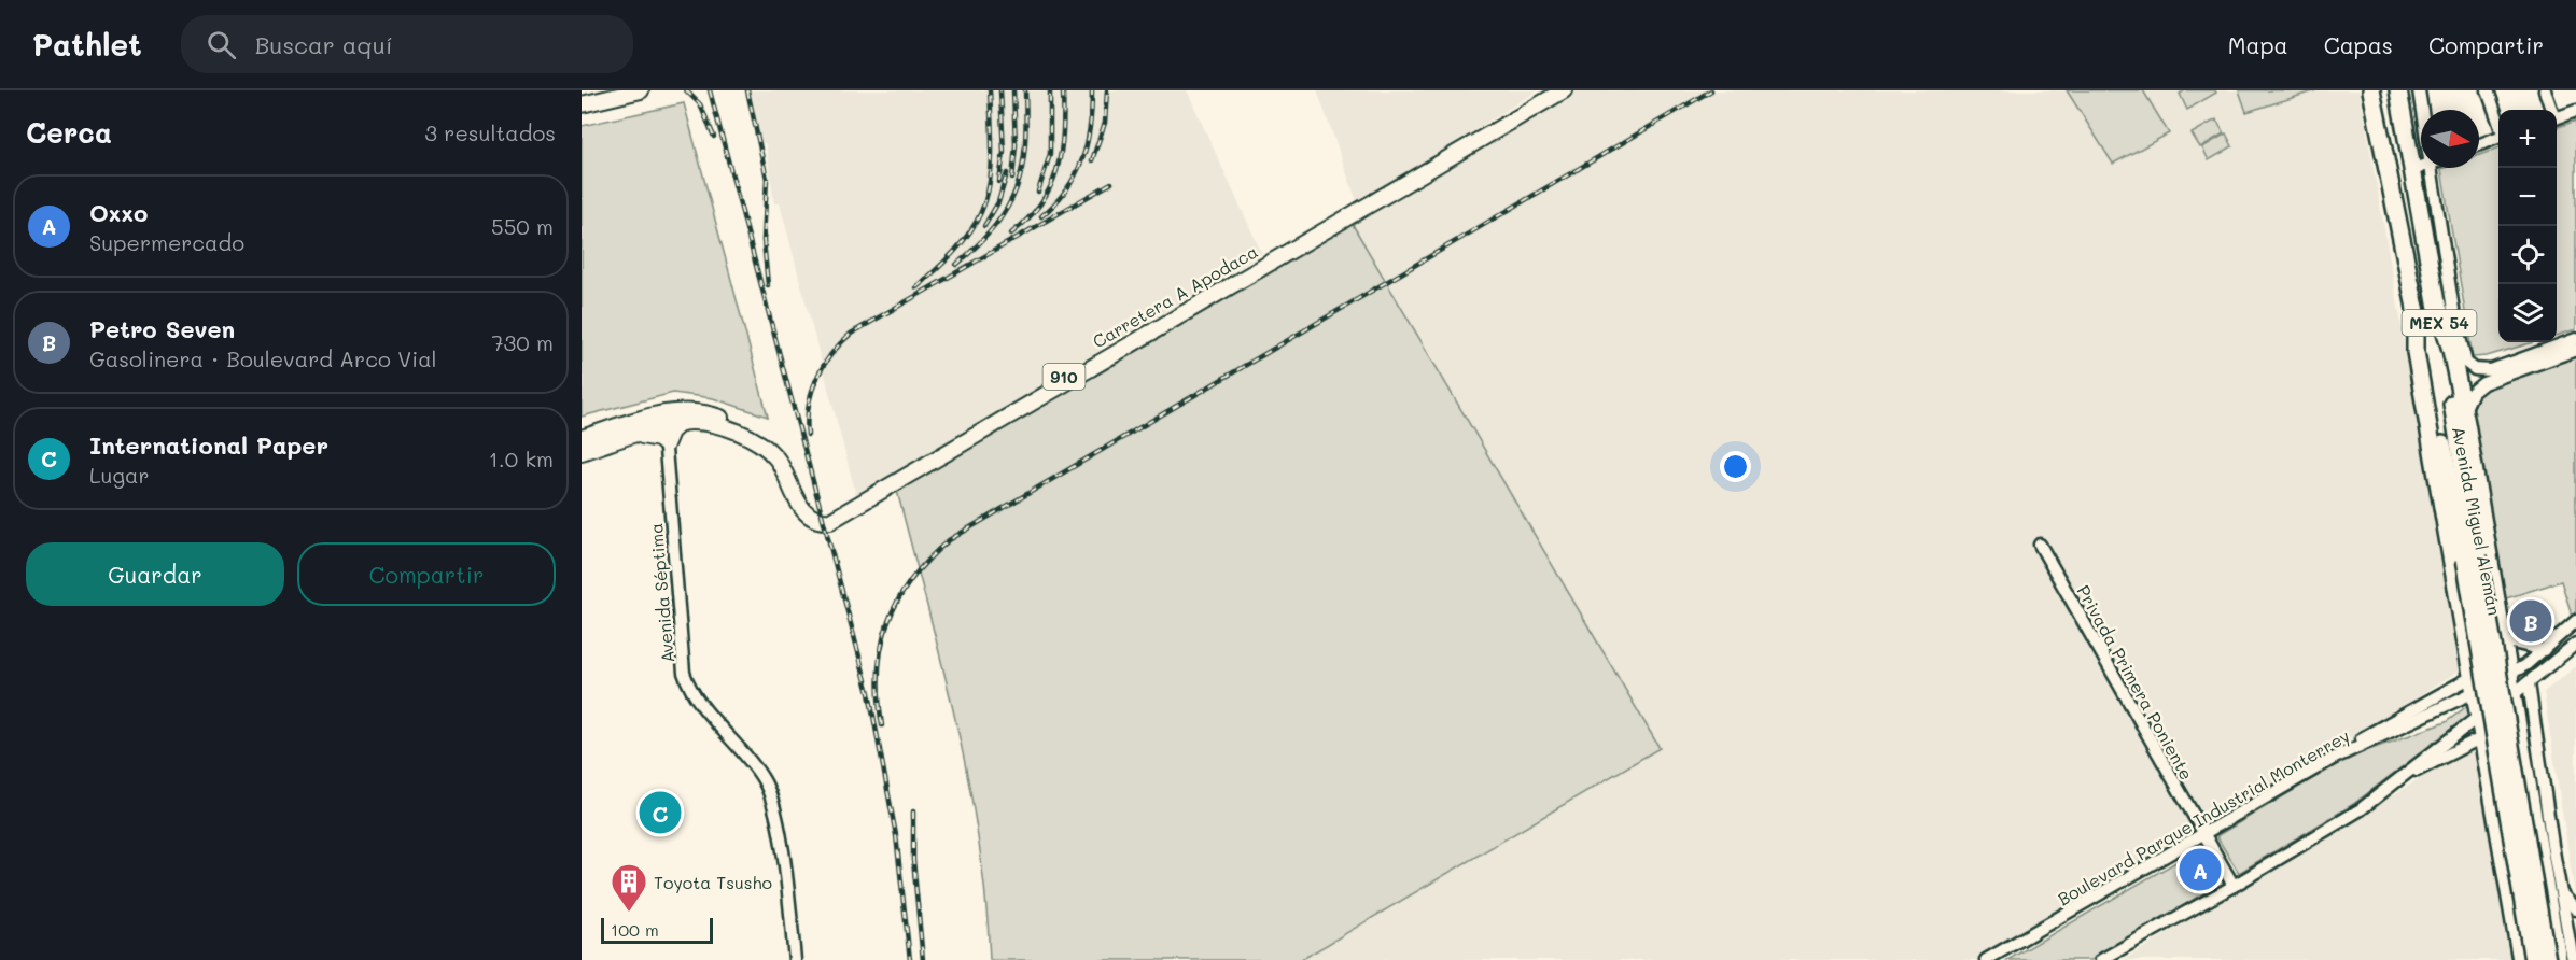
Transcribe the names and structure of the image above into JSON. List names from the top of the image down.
{
  "streets": {
    "highway": ["MEX 54", "Avenida Miguel Alemán"],
    "main road": ["Carretera A Apodaca", "910"],
    "street": ["Avenida Séptima", "Privada Primera Poniente", "Boulevard Parque Industrial Monterrey"]
  },
  "crossings": [
    ["Carretera A Apodaca", "Avenida Séptima"],
    ["Privada Primera Poniente", "Boulevard Parque Industrial Monterrey"]
  ],
  "places": {
    "building": ["Toyota Tsusho"]
  },
  "scale_bar": "100 m",
  "north": "right",
  "page": {
    "header": "Pathlet",
    "search": "Buscar aquí",
    "nav": ["Mapa", "Capas", "Compartir"],
    "heading": ["Cerca", "3 resultados"],
    "map_buttons": ["+", "−"],
    "list": [
      {
        "mark": "A",
        "name": "Oxxo",
        "note": "Supermercado",
        "value": "550 m"
      },
      {
        "mark": "B",
        "name": "Petro Seven",
        "note": "Gasolinera · Boulevard Arco Vial",
        "value": "730 m"
      },
      {
        "mark": "C",
        "name": "International Paper",
        "note": "Lugar",
        "value": "1.0 km"
      }
    ],
    "buttons": ["Guardar", "Compartir"],
    "pins": ["B", "C", "A"],
    "scale": "100 m"
  }
}
